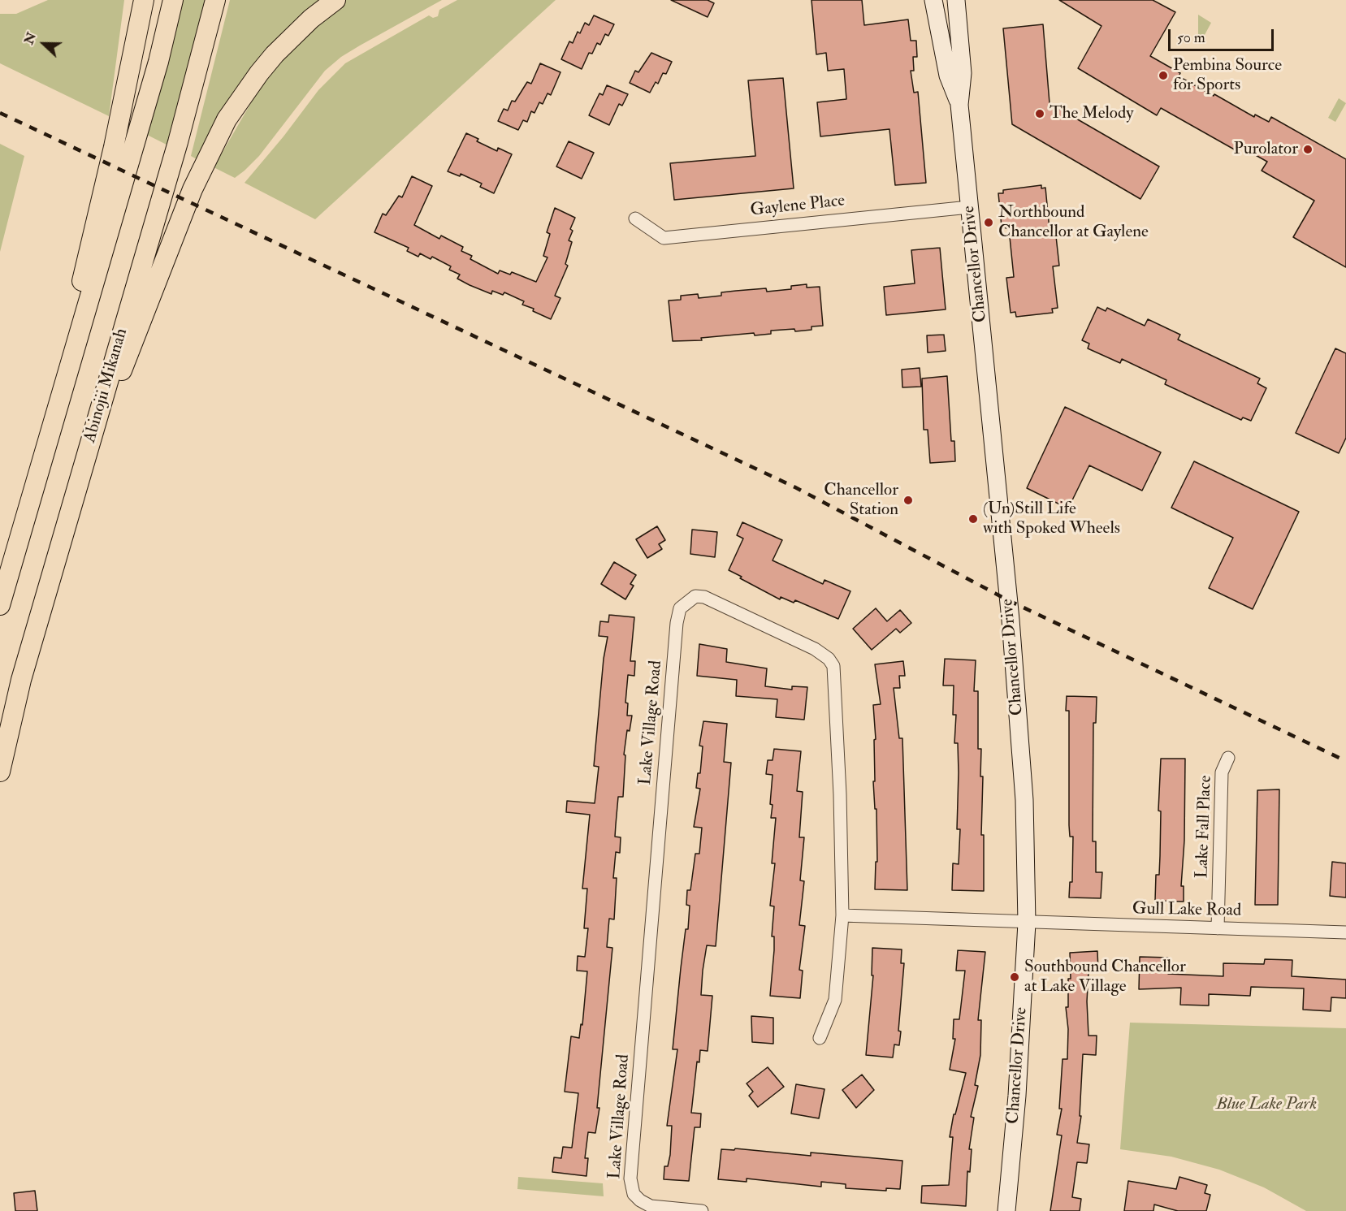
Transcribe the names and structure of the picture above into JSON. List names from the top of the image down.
{
  "streets": {
    "main road": ["Abinojii Mikanah"],
    "street": [
      "Gaylene Place",
      "Chancellor Drive",
      "Lake Village Road",
      "Lake Fall Place",
      "Gull Lake Road"
    ]
  },
  "crossings": [
    ["Gaylene Place", "Chancellor Drive"],
    ["Chancellor Drive", "Gull Lake Road"],
    ["Lake Fall Place", "Gull Lake Road"]
  ],
  "parks": ["Blue Lake Park"],
  "places": [
    "Pembina Source for Sports",
    "The Melody",
    "Purolator",
    "Northbound Chancellor at Gaylene",
    "Chancellor Station",
    "(Un)Still Life with Spoked Wheels",
    "Southbound Chancellor at Lake Village"
  ],
  "scale_bar": "50 m",
  "north": "left"
}
